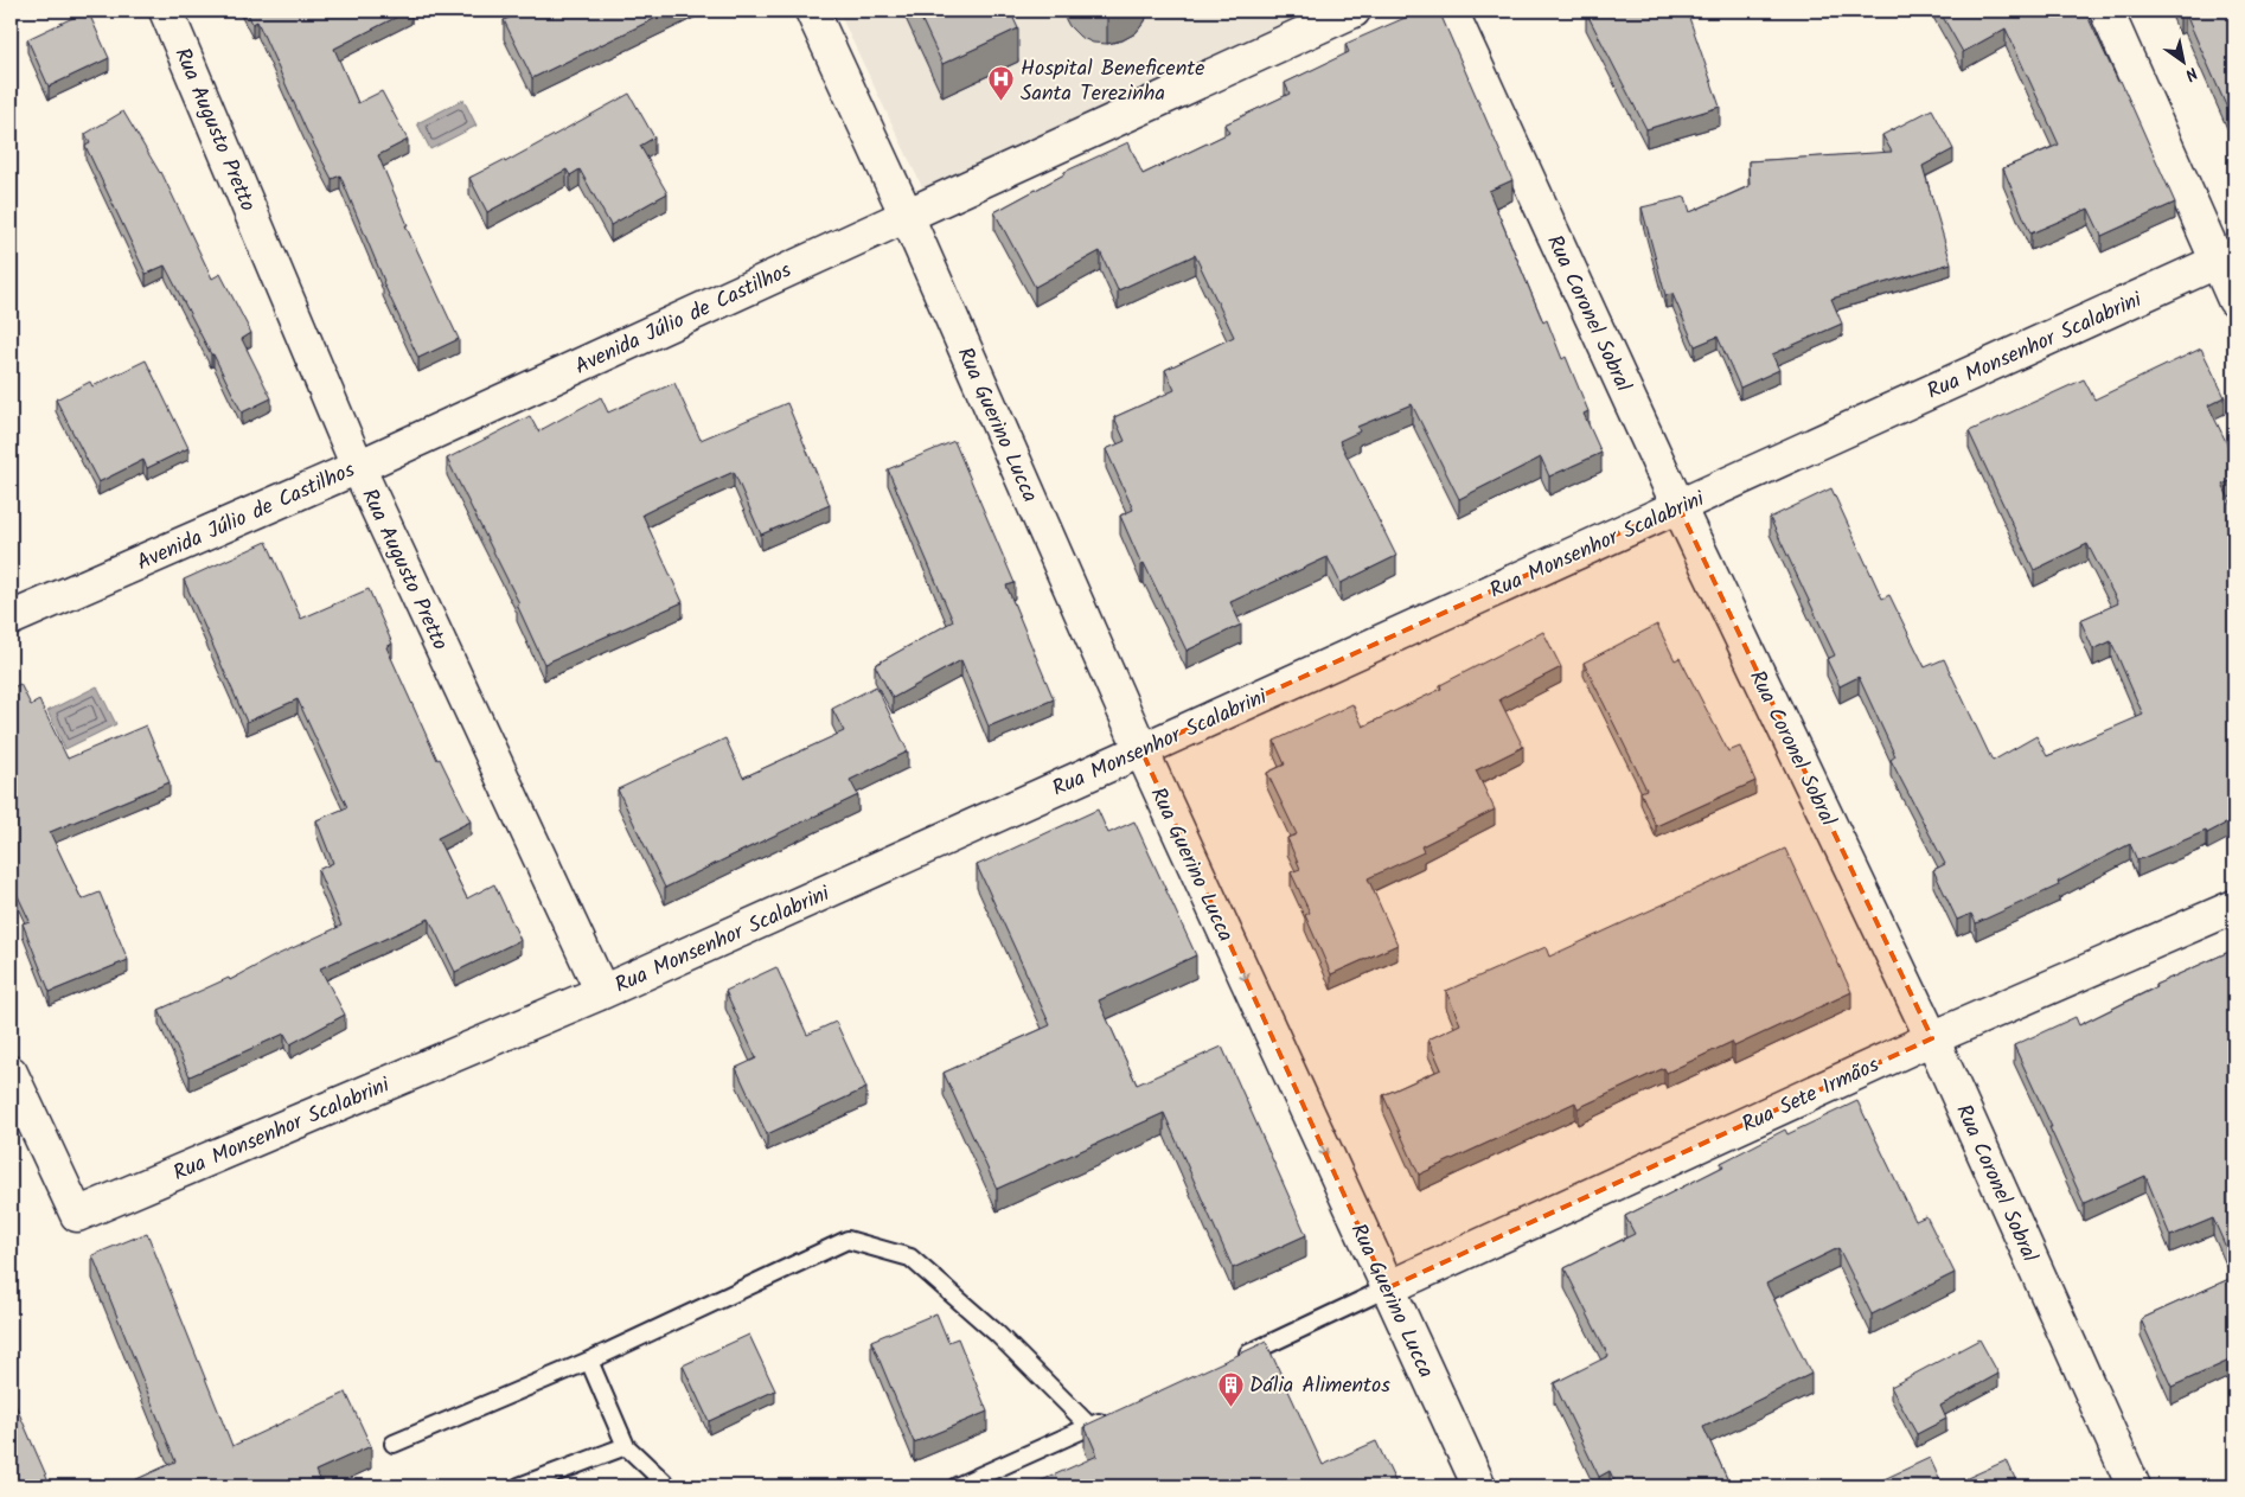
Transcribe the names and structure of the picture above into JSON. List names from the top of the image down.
{
  "streets": {
    "street": [
      "Rua Augusto Pretto",
      "Rua Coronel Sobral",
      "Avenida Júlio de Castilhos",
      "Rua Monsenhor Scalabrini",
      "Rua Guerino Lucca",
      "Rua Sete Irmãos"
    ]
  },
  "crossings": [
    ["Rua Augusto Pretto", "Avenida Júlio de Castilhos"],
    ["Rua Augusto Pretto", "Rua Monsenhor Scalabrini"],
    ["Rua Coronel Sobral", "Rua Monsenhor Scalabrini"],
    ["Rua Coronel Sobral", "Rua Sete Irmãos"],
    ["Avenida Júlio de Castilhos", "Rua Guerino Lucca"],
    ["Rua Monsenhor Scalabrini", "Rua Guerino Lucca"],
    ["Rua Guerino Lucca", "Rua Sete Irmãos"]
  ],
  "one_way": ["Rua Guerino Lucca"],
  "places": {
    "hospital": ["Hospital Beneficente Santa Terezinha"],
    "building": ["Dália Alimentos"]
  },
  "north": "bottom right"
}
